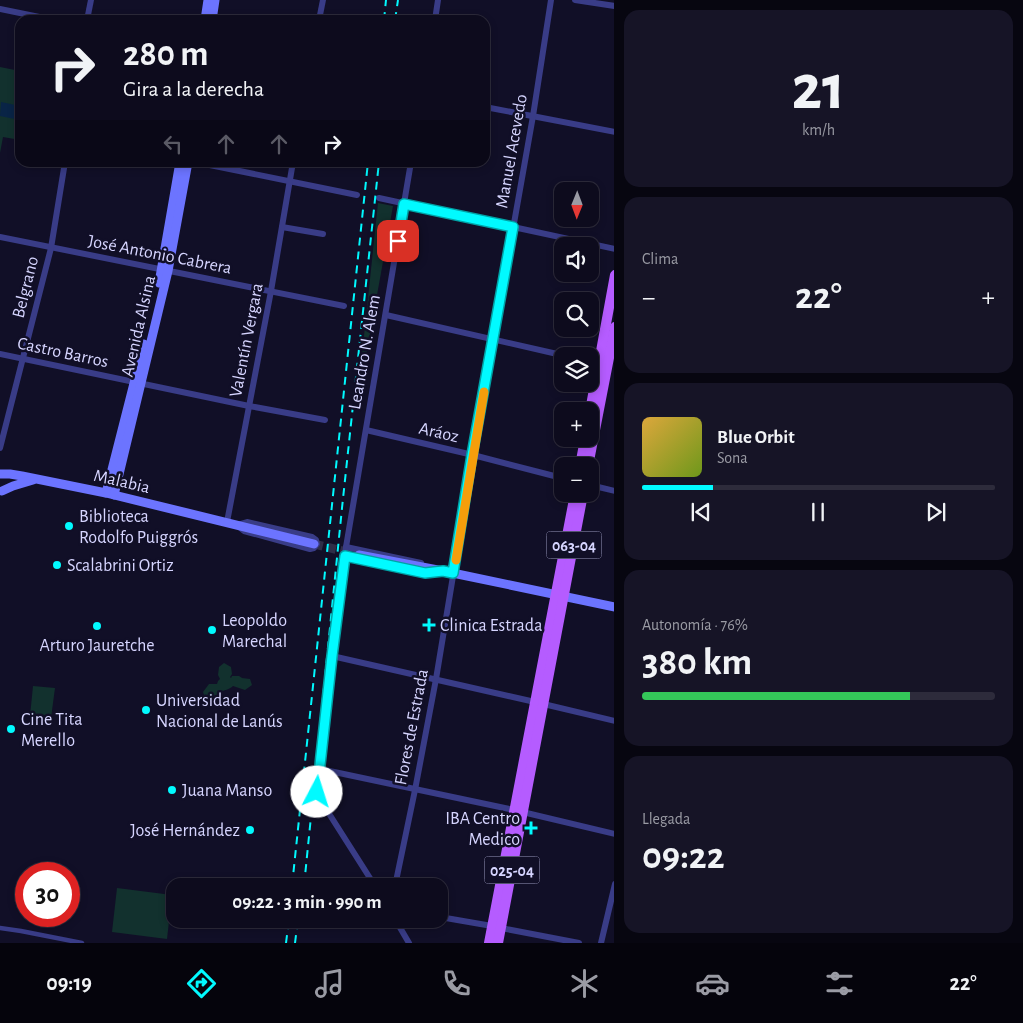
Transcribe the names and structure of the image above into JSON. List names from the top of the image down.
{
  "streets": {
    "main road": [
      "Avenida Alsina",
      "Malabia",
      "063-04",
      "025-04"
    ],
    "street": [
      "Manuel Acevedo",
      "José Antonio Cabrera",
      "Belgrano",
      "Valentín Vergara",
      "Castro Barros",
      "Leandro N. Alem",
      "Aráoz",
      "Flores de Estrada"
    ]
  },
  "crossings": [
    ["Manuel Acevedo", "Aráoz"],
    ["Manuel Acevedo", "Flores de Estrada"],
    ["José Antonio Cabrera", "Belgrano"],
    ["José Antonio Cabrera", "Avenida Alsina"],
    ["José Antonio Cabrera", "Valentín Vergara"],
    ["Belgrano", "Castro Barros"],
    ["Avenida Alsina", "Castro Barros"],
    ["Avenida Alsina", "Malabia"],
    ["Valentín Vergara", "Castro Barros"],
    ["Valentín Vergara", "Malabia"],
    ["Leandro N. Alem", "Aráoz"],
    ["063-04", "025-04"]
  ],
  "places": {
    "other": [
      "Biblioteca Rodolfo Puiggrós",
      "Scalabrini Ortiz",
      "Arturo Jauretche",
      "Leopoldo Marechal",
      "Universidad Nacional de Lanús",
      "Cine Tita Merello",
      "Juana Manso",
      "José Hernández"
    ],
    "health": ["Clinica Estrada", "IBA Centro Medico"]
  },
  "north": "bottom",
  "page": {
    "tile": [
      ["21", "km/h"],
      "Clima",
      ["Autonomía · 76%", "380 km"],
      ["Llegada", "09:22"]
    ],
    "turn": ["280 m", "Gira a la derecha"],
    "map_buttons": ["+", "−"],
    "heat": ["−", "22°", "+"],
    "song": ["Blue Orbit", "Sona"],
    "limit": "30",
    "trip": "09:22 · 3 min · 990 m",
    "tabs": ["09:19", "22°"]
  }
}
